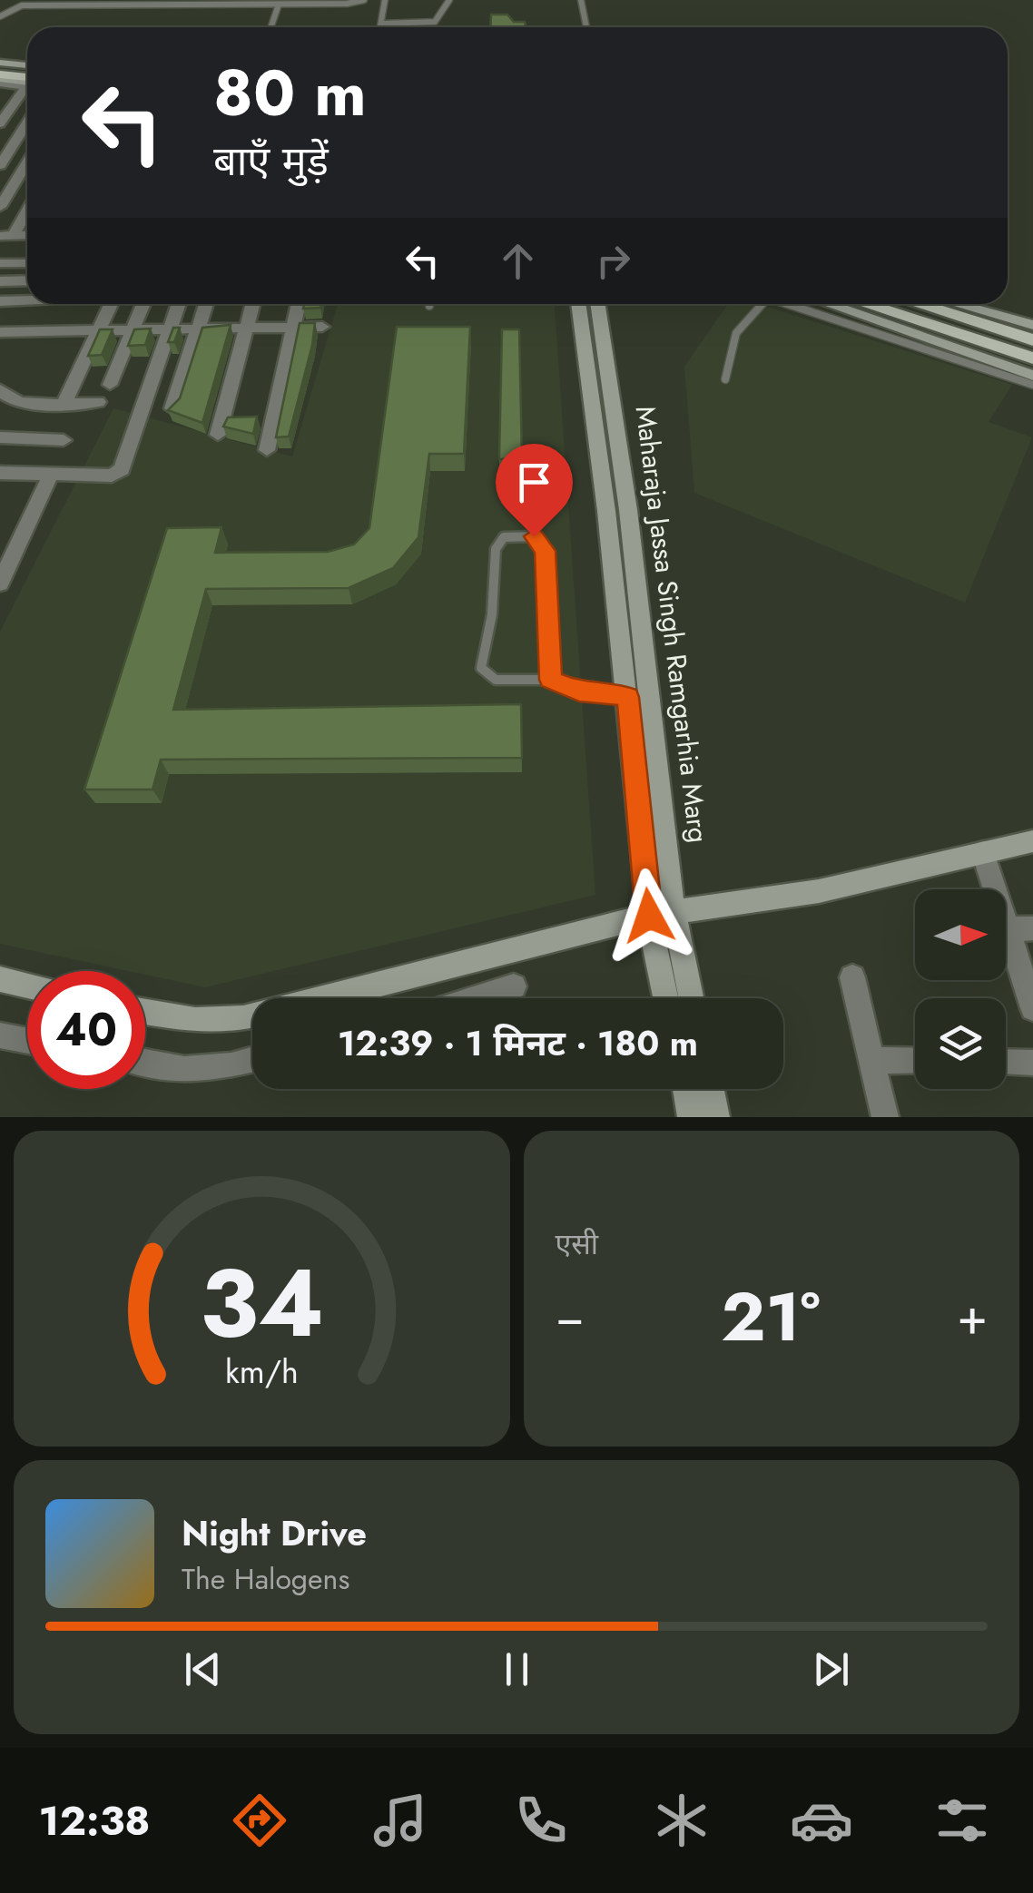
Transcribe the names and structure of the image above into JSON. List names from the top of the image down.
{
  "streets": {
    "street": ["Maharaja Jassa Singh Ramgarhia Marg"]
  },
  "north": "right",
  "page": {
    "turn": ["80 m", "बाएँ मुड़ें"],
    "limit": "40",
    "trip": "12:39 · 1 मिनट · 180 m",
    "tile": "एसी",
    "heat": ["−", "21°", "+"],
    "song": ["Night Drive", "The Halogens"],
    "tabs": "12:38",
    "gauge": ["34", "km/h"]
  }
}
